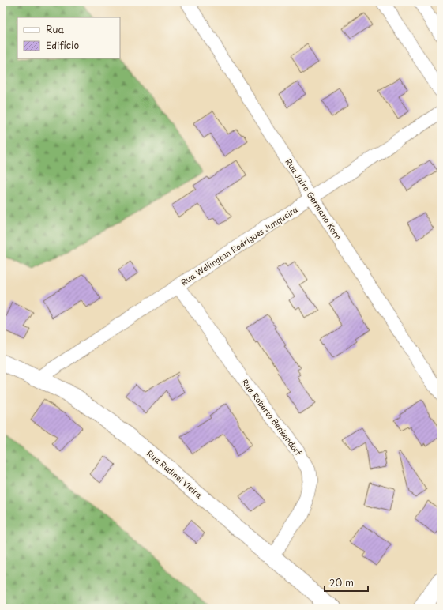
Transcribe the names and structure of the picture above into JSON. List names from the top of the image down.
{
  "streets": {
    "street": [
      "Rua Jairo Germano Korn",
      "Rua Wellington Rodrigues Junqueira",
      "Rua Roberto Benkendorf",
      "Rua Rudinei Vieira"
    ]
  },
  "crossings": [
    ["Rua Jairo Germano Korn", "Rua Wellington Rodrigues Junqueira"],
    ["Rua Wellington Rodrigues Junqueira", "Rua Roberto Benkendorf"],
    ["Rua Wellington Rodrigues Junqueira", "Rua Rudinei Vieira"],
    ["Rua Roberto Benkendorf", "Rua Rudinei Vieira"]
  ],
  "legend": ["Rua", "Edifício"],
  "scale_bar": "20 m"
}
